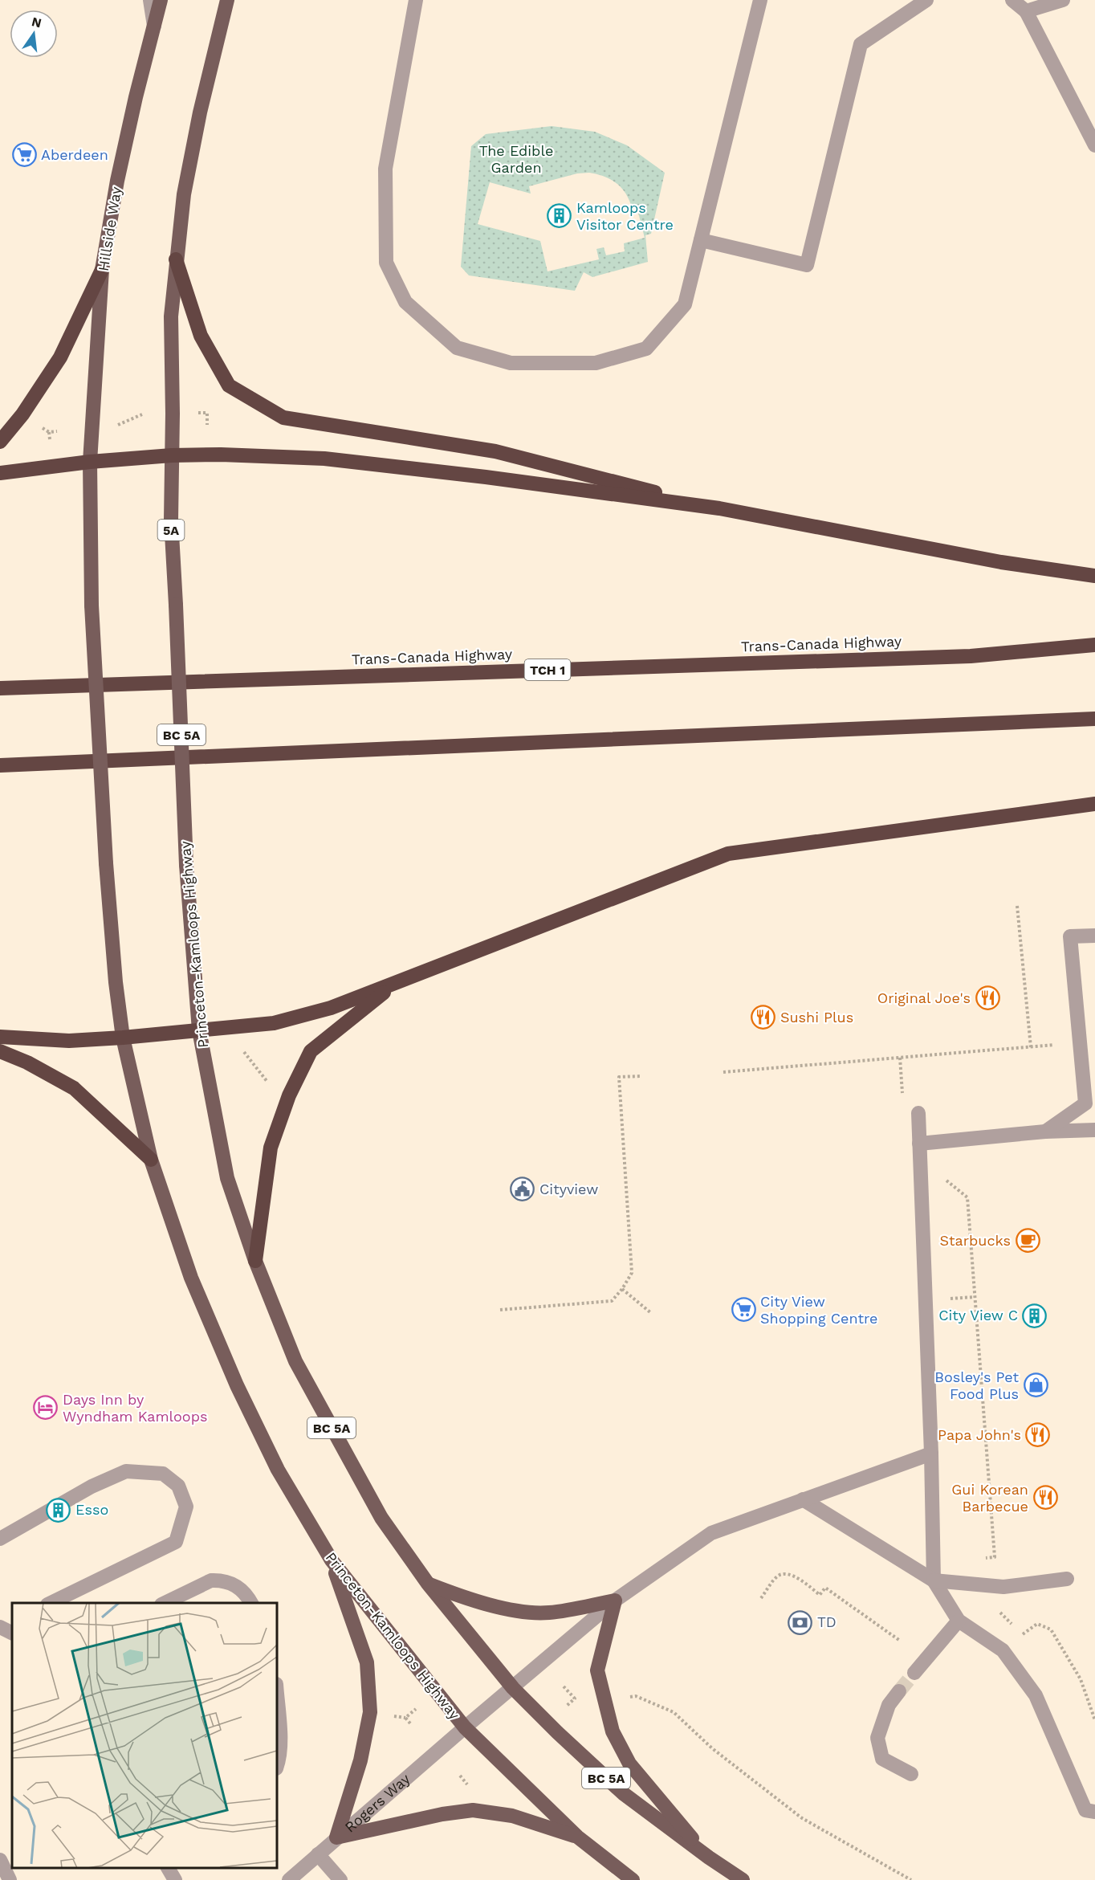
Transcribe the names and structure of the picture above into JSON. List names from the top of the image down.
{
  "streets": {
    "highway": ["Trans-Canada Highway", "TCH 1"],
    "main road": [
      "Hillside Way",
      "5A",
      "BC 5A",
      "Princeton-Kamloops Highway"
    ],
    "street": ["Rogers Way"]
  },
  "crossings": [
    ["Hillside Way", "Princeton-Kamloops Highway"],
    ["Princeton-Kamloops Highway", "Rogers Way"]
  ],
  "parks": ["The Edible Garden"],
  "places": {
    "supermarket": ["Aberdeen", "City View Shopping Centre"],
    "building": ["Kamloops Visitor Centre", "City View C", "Esso"],
    "restaurant": [
      "Original Joe's",
      "Sushi Plus",
      "Papa John's",
      "Gui Korean Barbecue"
    ],
    "public building": ["Cityview"],
    "cafe": ["Starbucks"],
    "shop": ["Bosley's Pet Food Plus"],
    "hotel": ["Days Inn by Wyndham Kamloops"],
    "bank": ["TD"]
  },
  "north": "top"
}
